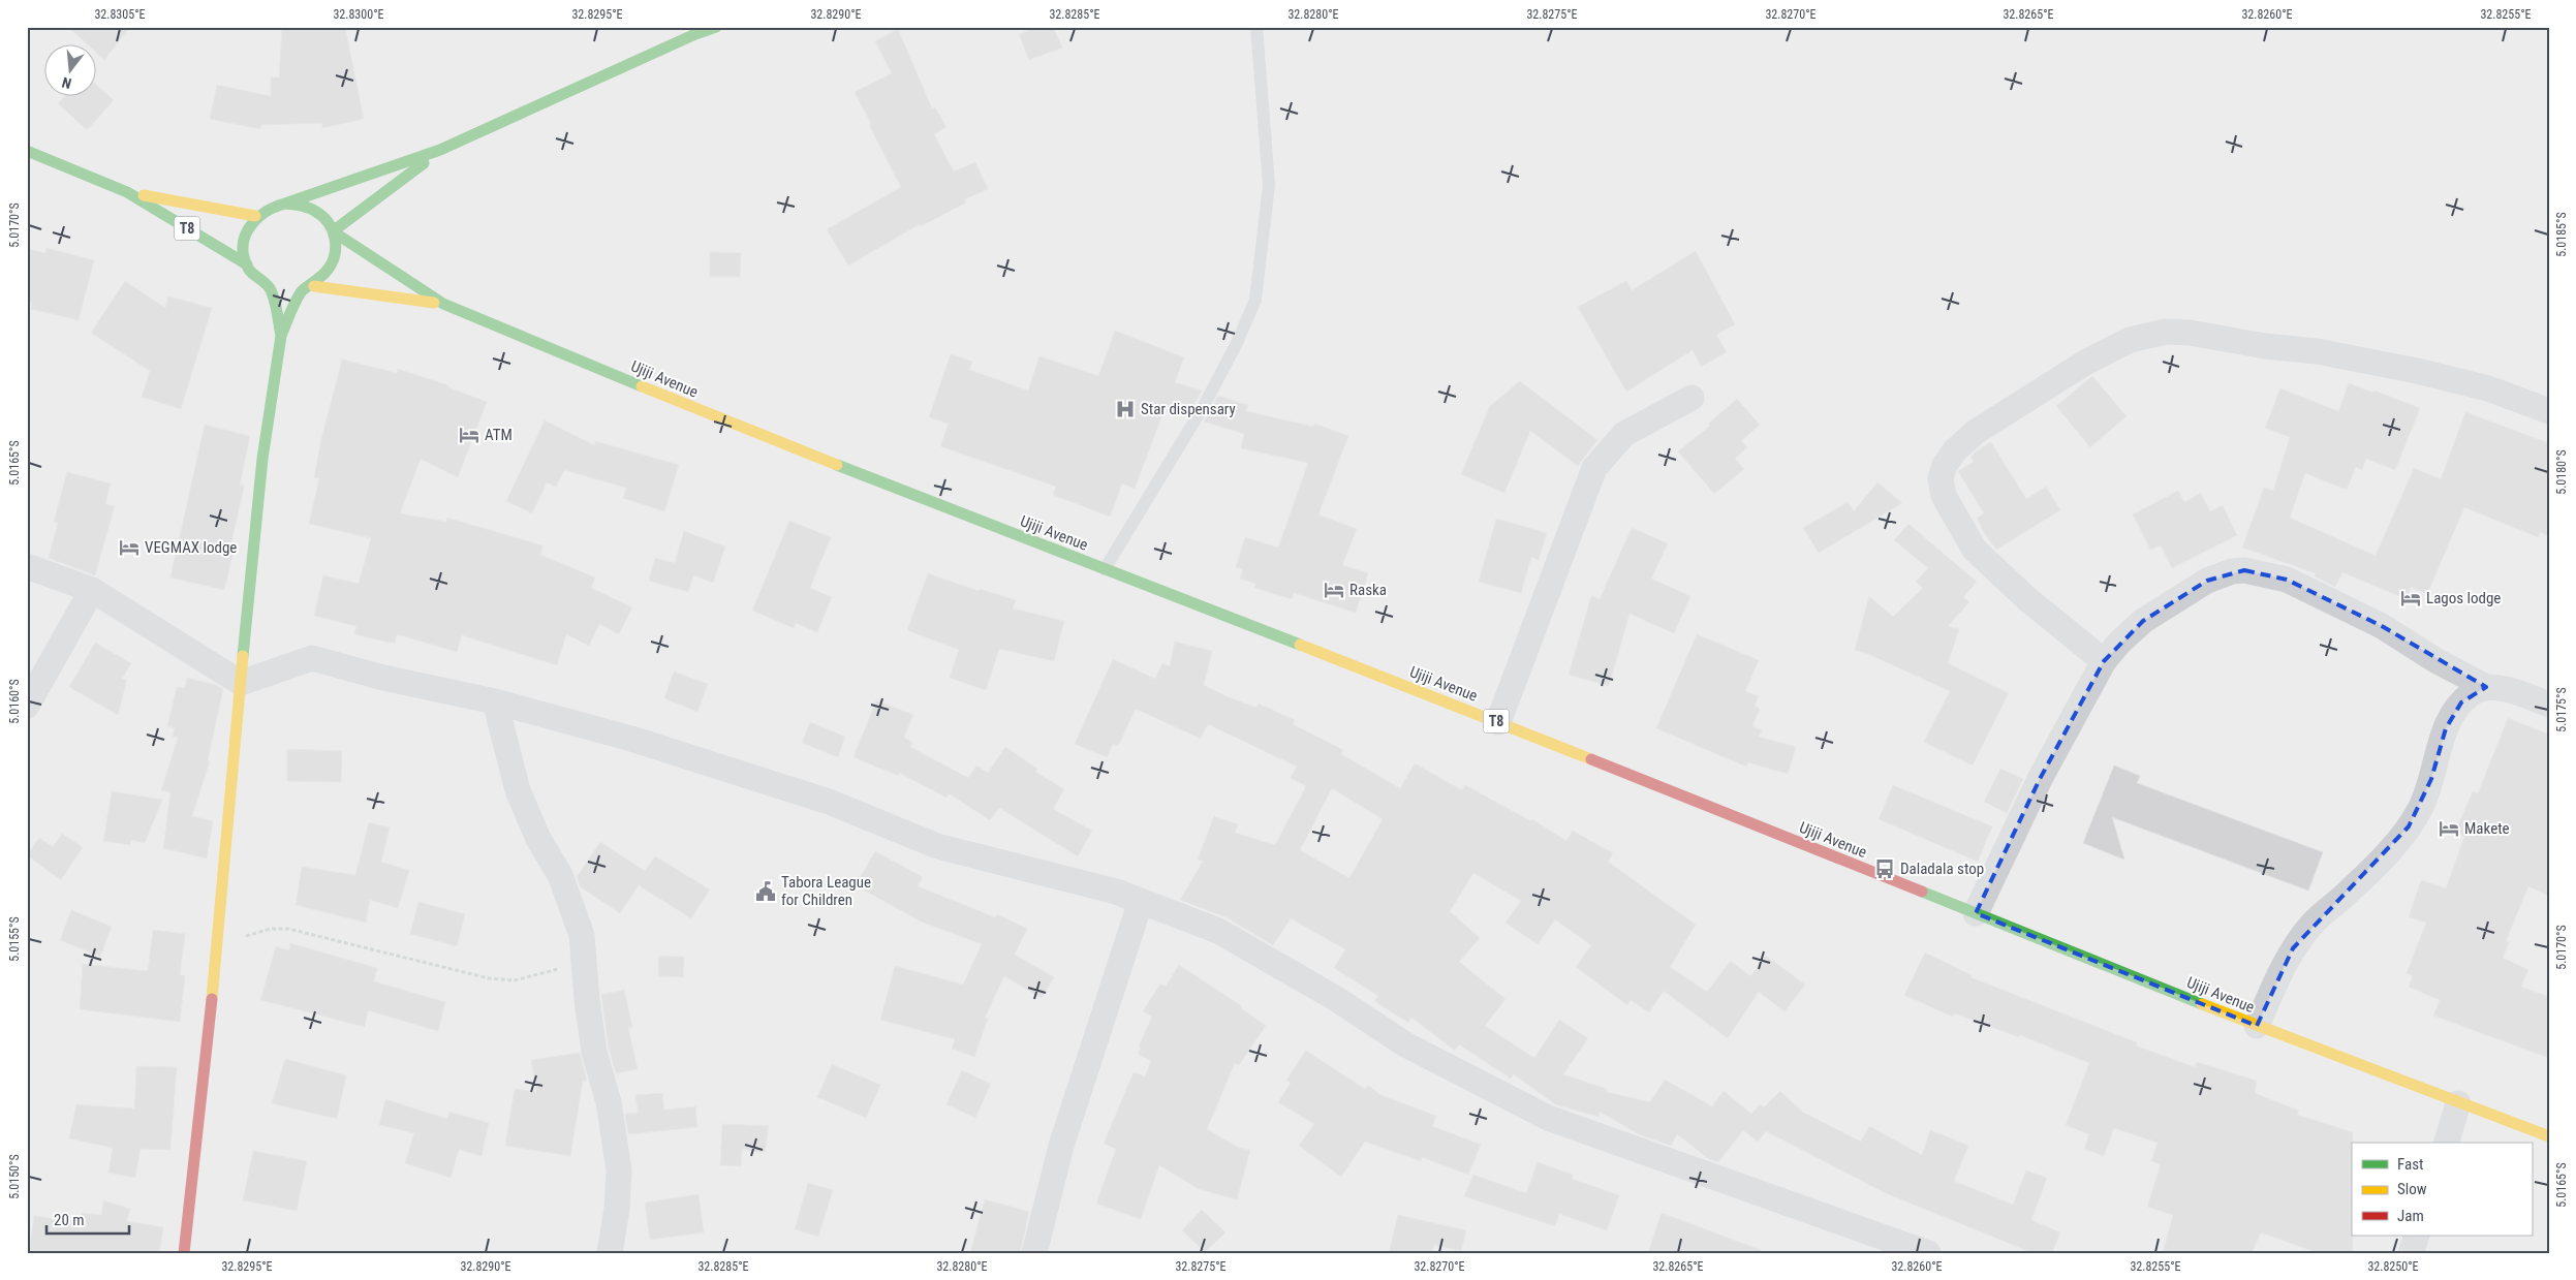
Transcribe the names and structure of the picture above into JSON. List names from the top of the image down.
{
  "streets": {
    "main road": ["T8", "Ujiji Avenue"]
  },
  "crossings": [
    ["T8", "Ujiji Avenue"]
  ],
  "places": {
    "hospital": ["Star dispensary"],
    "hotel": [
      "ATM",
      "VEGMAX lodge",
      "Raska",
      "Lagos lodge",
      "Makete"
    ],
    "bus stop": ["Daladala stop"],
    "public building": ["Tabora League for Children"]
  },
  "legend": ["Fast", "Slow", "Jam"],
  "scale_bar": "20 m",
  "north": "bottom",
  "coordinates": [
    "32.8305°E",
    "32.8300°E",
    "32.8295°E",
    "32.8290°E",
    "32.8285°E",
    "32.8280°E",
    "32.8275°E",
    "32.8270°E",
    "32.8265°E",
    "32.8260°E",
    "32.8255°E",
    "5.0170°S",
    "5.0185°S",
    "5.0165°S",
    "5.0180°S",
    "5.0160°S",
    "5.0175°S",
    "5.0155°S",
    "5.0150°S",
    "32.8250°E"
  ]
}
